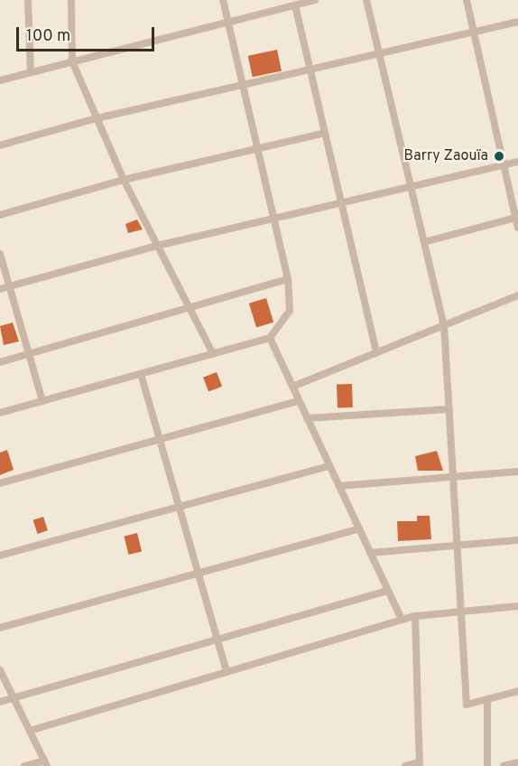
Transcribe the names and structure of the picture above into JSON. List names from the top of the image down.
{
  "places": ["Barry Zaouïa"],
  "scale_bar": "100 m"
}
